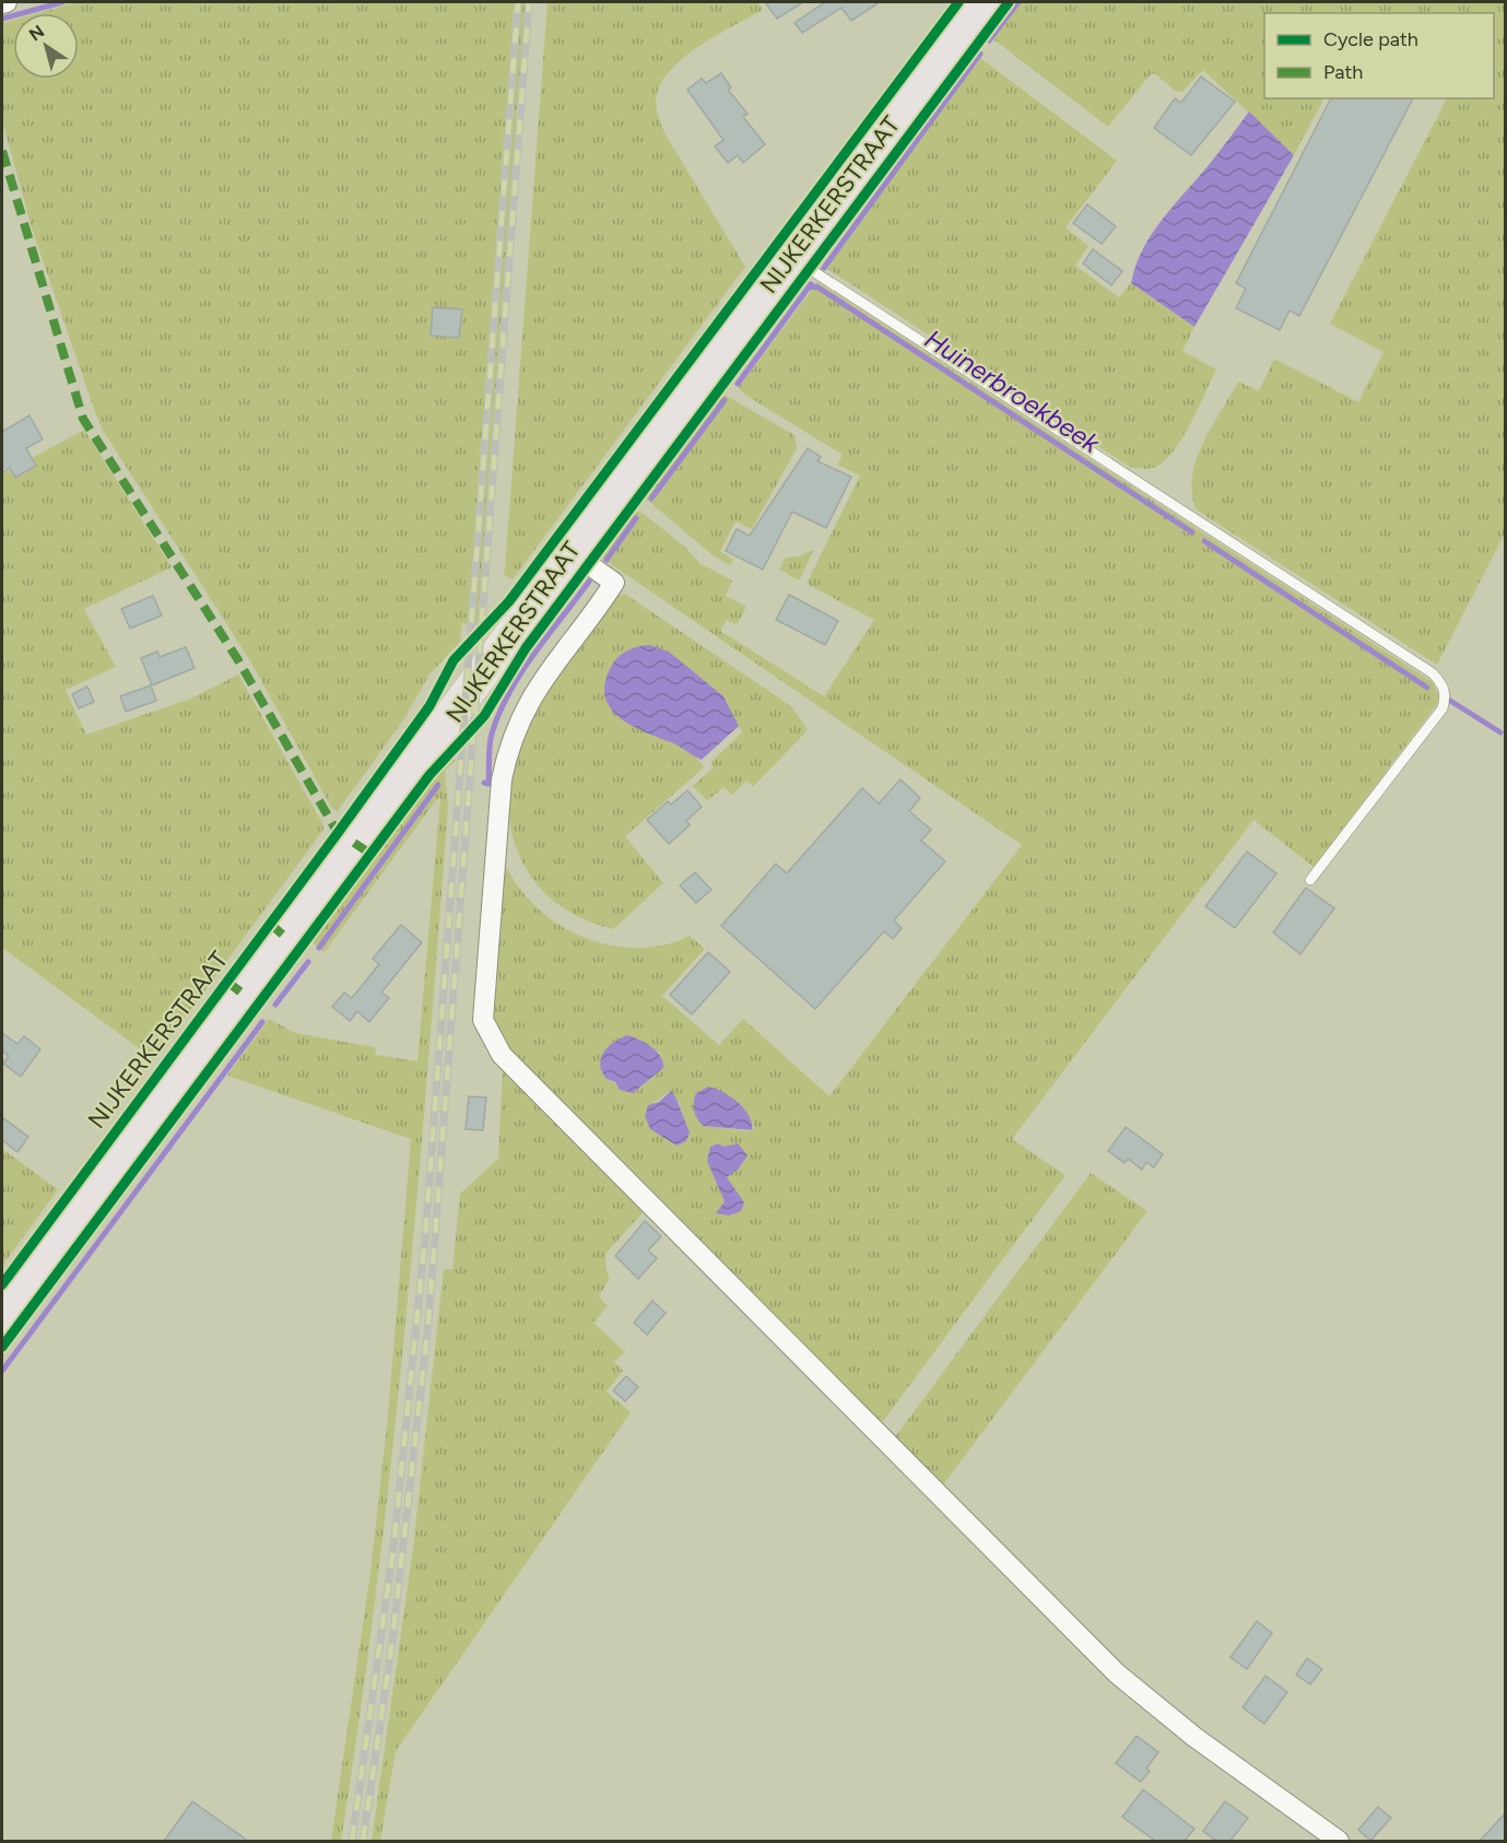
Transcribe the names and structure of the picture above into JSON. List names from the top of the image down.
{
  "streets": {
    "main road": ["NIJKERKERSTRAAT"]
  },
  "water": ["Huinerbroekbeek"],
  "legend": ["Cycle path", "Path"],
  "north": "top left"
}
